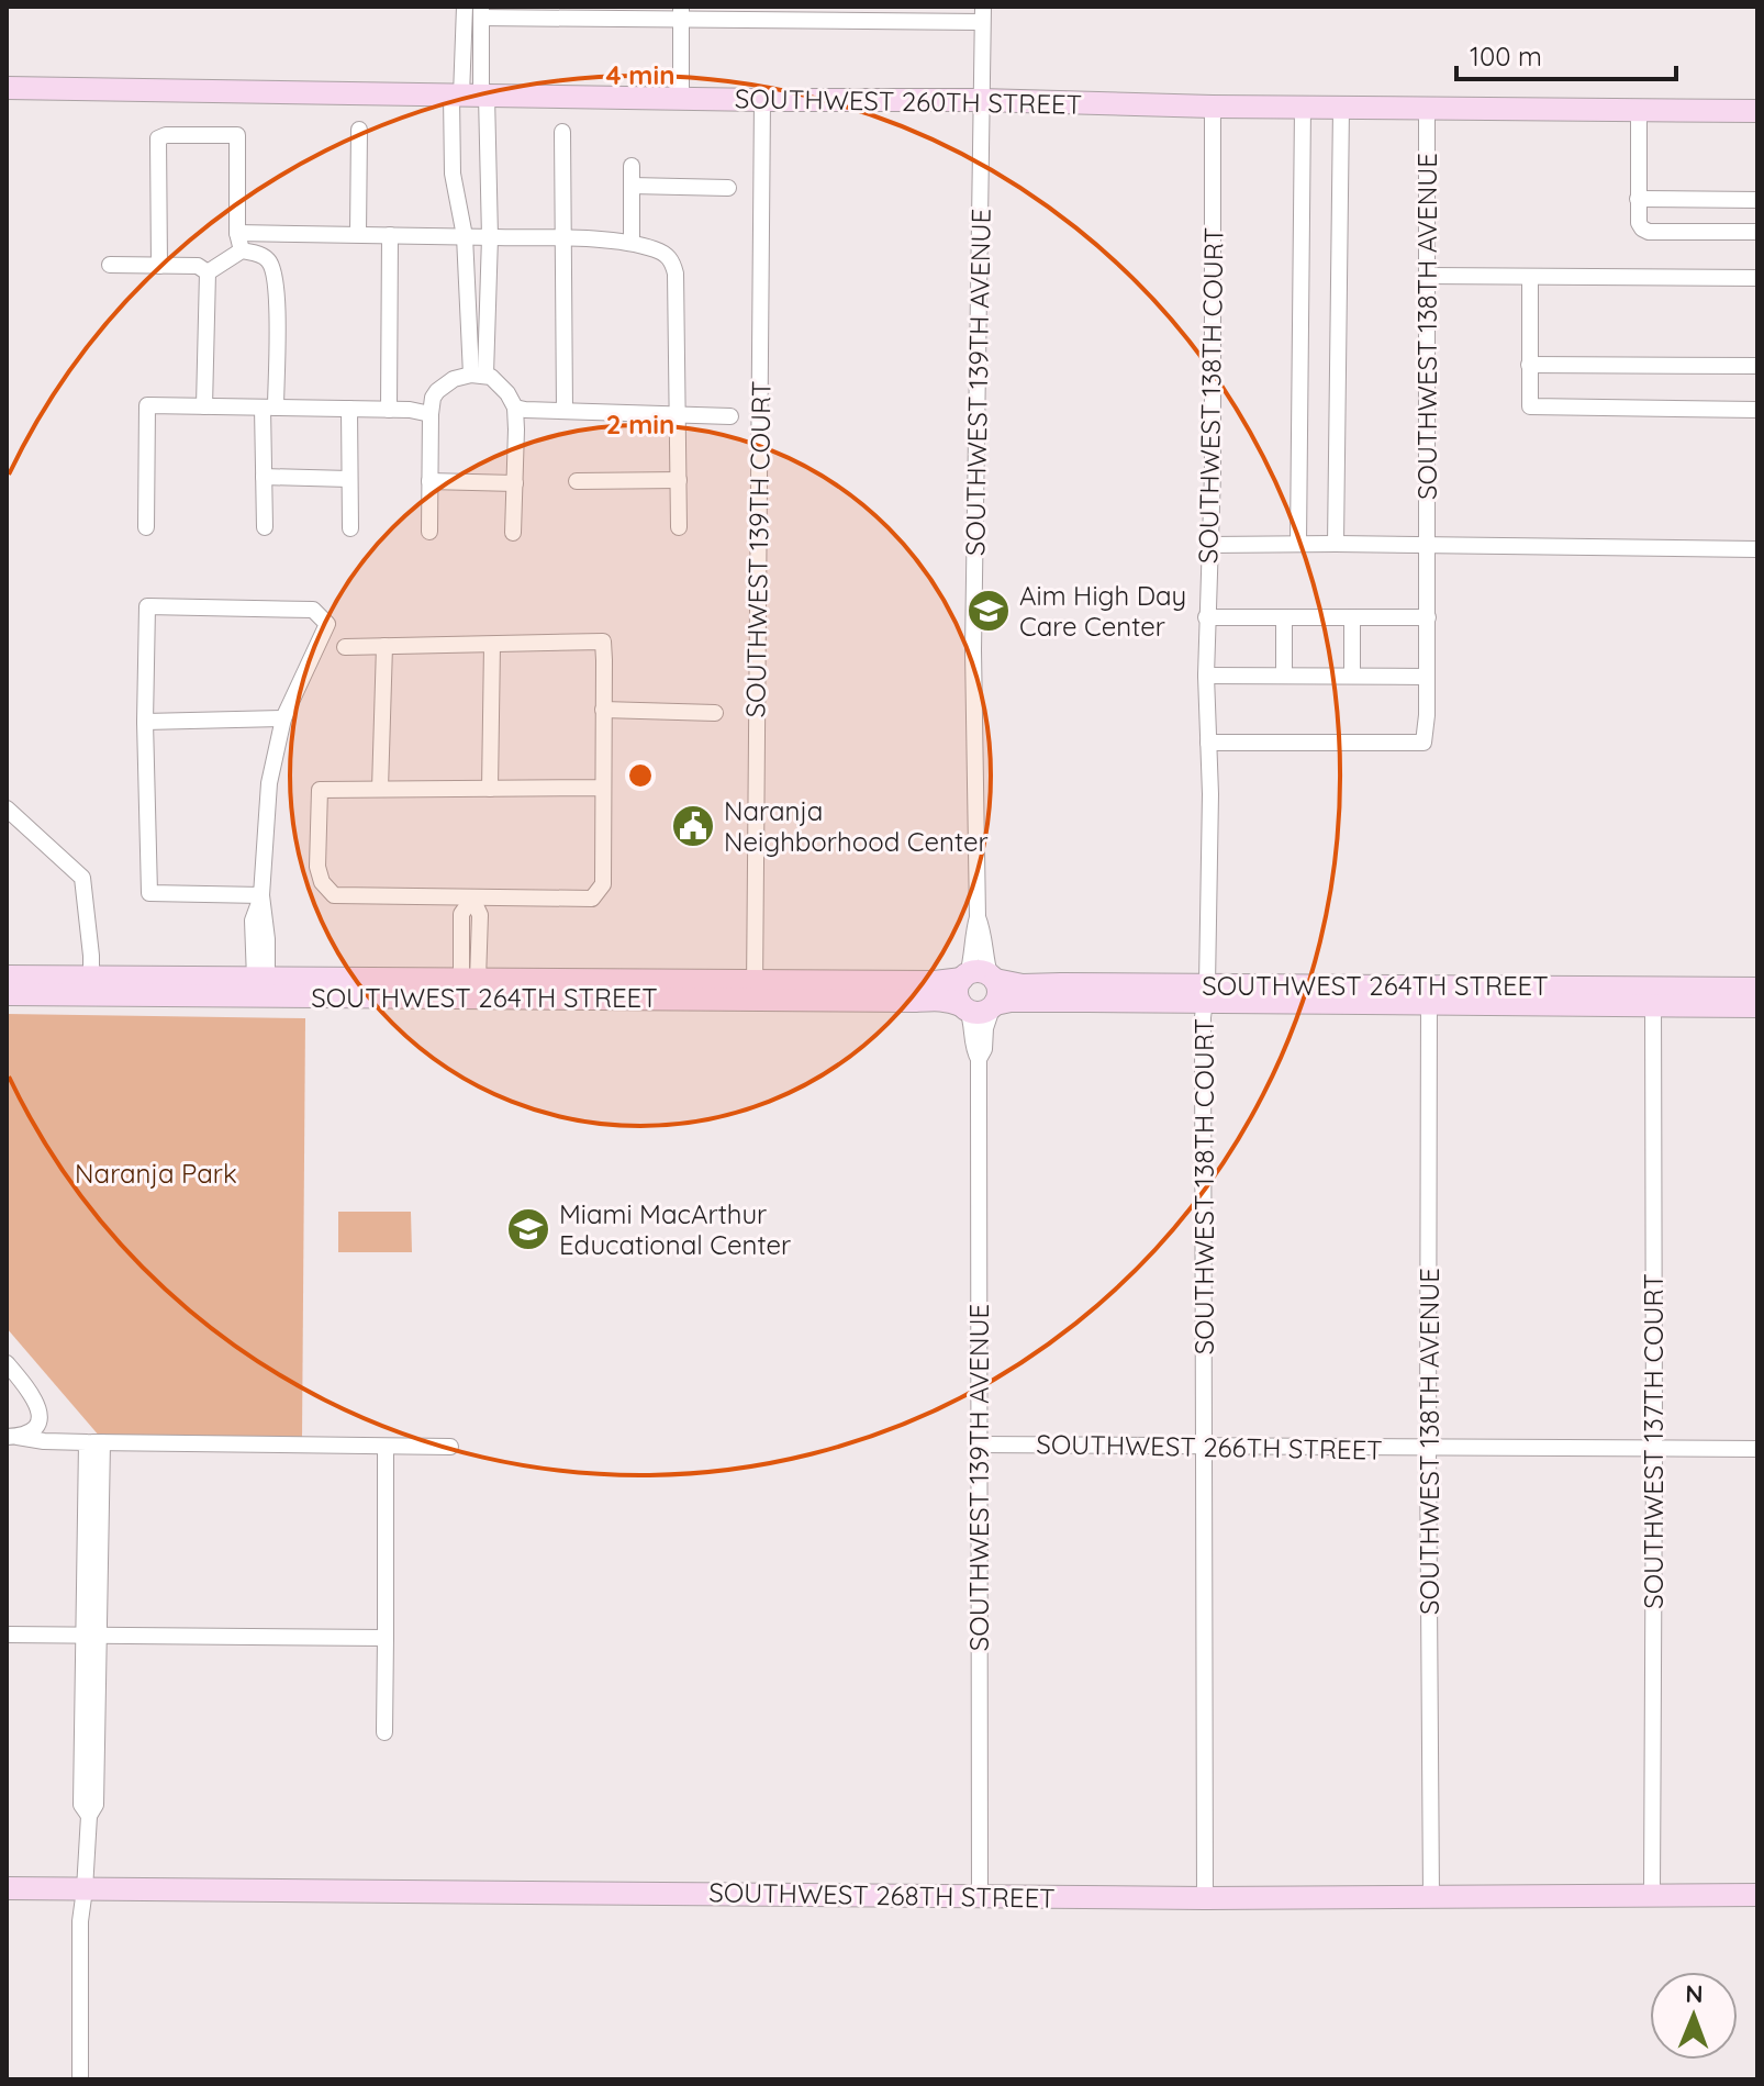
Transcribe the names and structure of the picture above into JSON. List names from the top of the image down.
{
  "streets": {
    "street": [
      "SOUTHWEST 260TH STREET",
      "SOUTHWEST 138TH AVENUE",
      "SOUTHWEST 139TH AVENUE",
      "SOUTHWEST 138TH COURT",
      "SOUTHWEST 139TH COURT",
      "SOUTHWEST 264TH STREET",
      "SOUTHWEST 137TH COURT",
      "SOUTHWEST 266TH STREET",
      "SOUTHWEST 268TH STREET"
    ]
  },
  "crossings": [
    ["SOUTHWEST 260TH STREET", "SOUTHWEST 138TH AVENUE"],
    ["SOUTHWEST 260TH STREET", "SOUTHWEST 139TH AVENUE"],
    ["SOUTHWEST 260TH STREET", "SOUTHWEST 138TH COURT"],
    ["SOUTHWEST 260TH STREET", "SOUTHWEST 139TH COURT"],
    ["SOUTHWEST 138TH AVENUE", "SOUTHWEST 138TH COURT"],
    ["SOUTHWEST 138TH AVENUE", "SOUTHWEST 264TH STREET"],
    ["SOUTHWEST 138TH AVENUE", "SOUTHWEST 266TH STREET"],
    ["SOUTHWEST 138TH AVENUE", "SOUTHWEST 268TH STREET"],
    ["SOUTHWEST 139TH AVENUE", "SOUTHWEST 264TH STREET"],
    ["SOUTHWEST 139TH AVENUE", "SOUTHWEST 266TH STREET"],
    ["SOUTHWEST 139TH AVENUE", "SOUTHWEST 268TH STREET"],
    ["SOUTHWEST 138TH COURT", "SOUTHWEST 264TH STREET"],
    ["SOUTHWEST 138TH COURT", "SOUTHWEST 266TH STREET"],
    ["SOUTHWEST 138TH COURT", "SOUTHWEST 268TH STREET"],
    ["SOUTHWEST 139TH COURT", "SOUTHWEST 264TH STREET"],
    ["SOUTHWEST 264TH STREET", "SOUTHWEST 137TH COURT"],
    ["SOUTHWEST 137TH COURT", "SOUTHWEST 266TH STREET"],
    ["SOUTHWEST 137TH COURT", "SOUTHWEST 268TH STREET"]
  ],
  "parks": ["Naranja Park"],
  "places": {
    "school or university": ["Aim High Day Care Center", "Miami MacArthur Educational Center"],
    "public building": ["Naranja Neighborhood Center"]
  },
  "scale_bar": "100 m",
  "north": "top",
  "rings": ["4 min", "2 min"]
}
